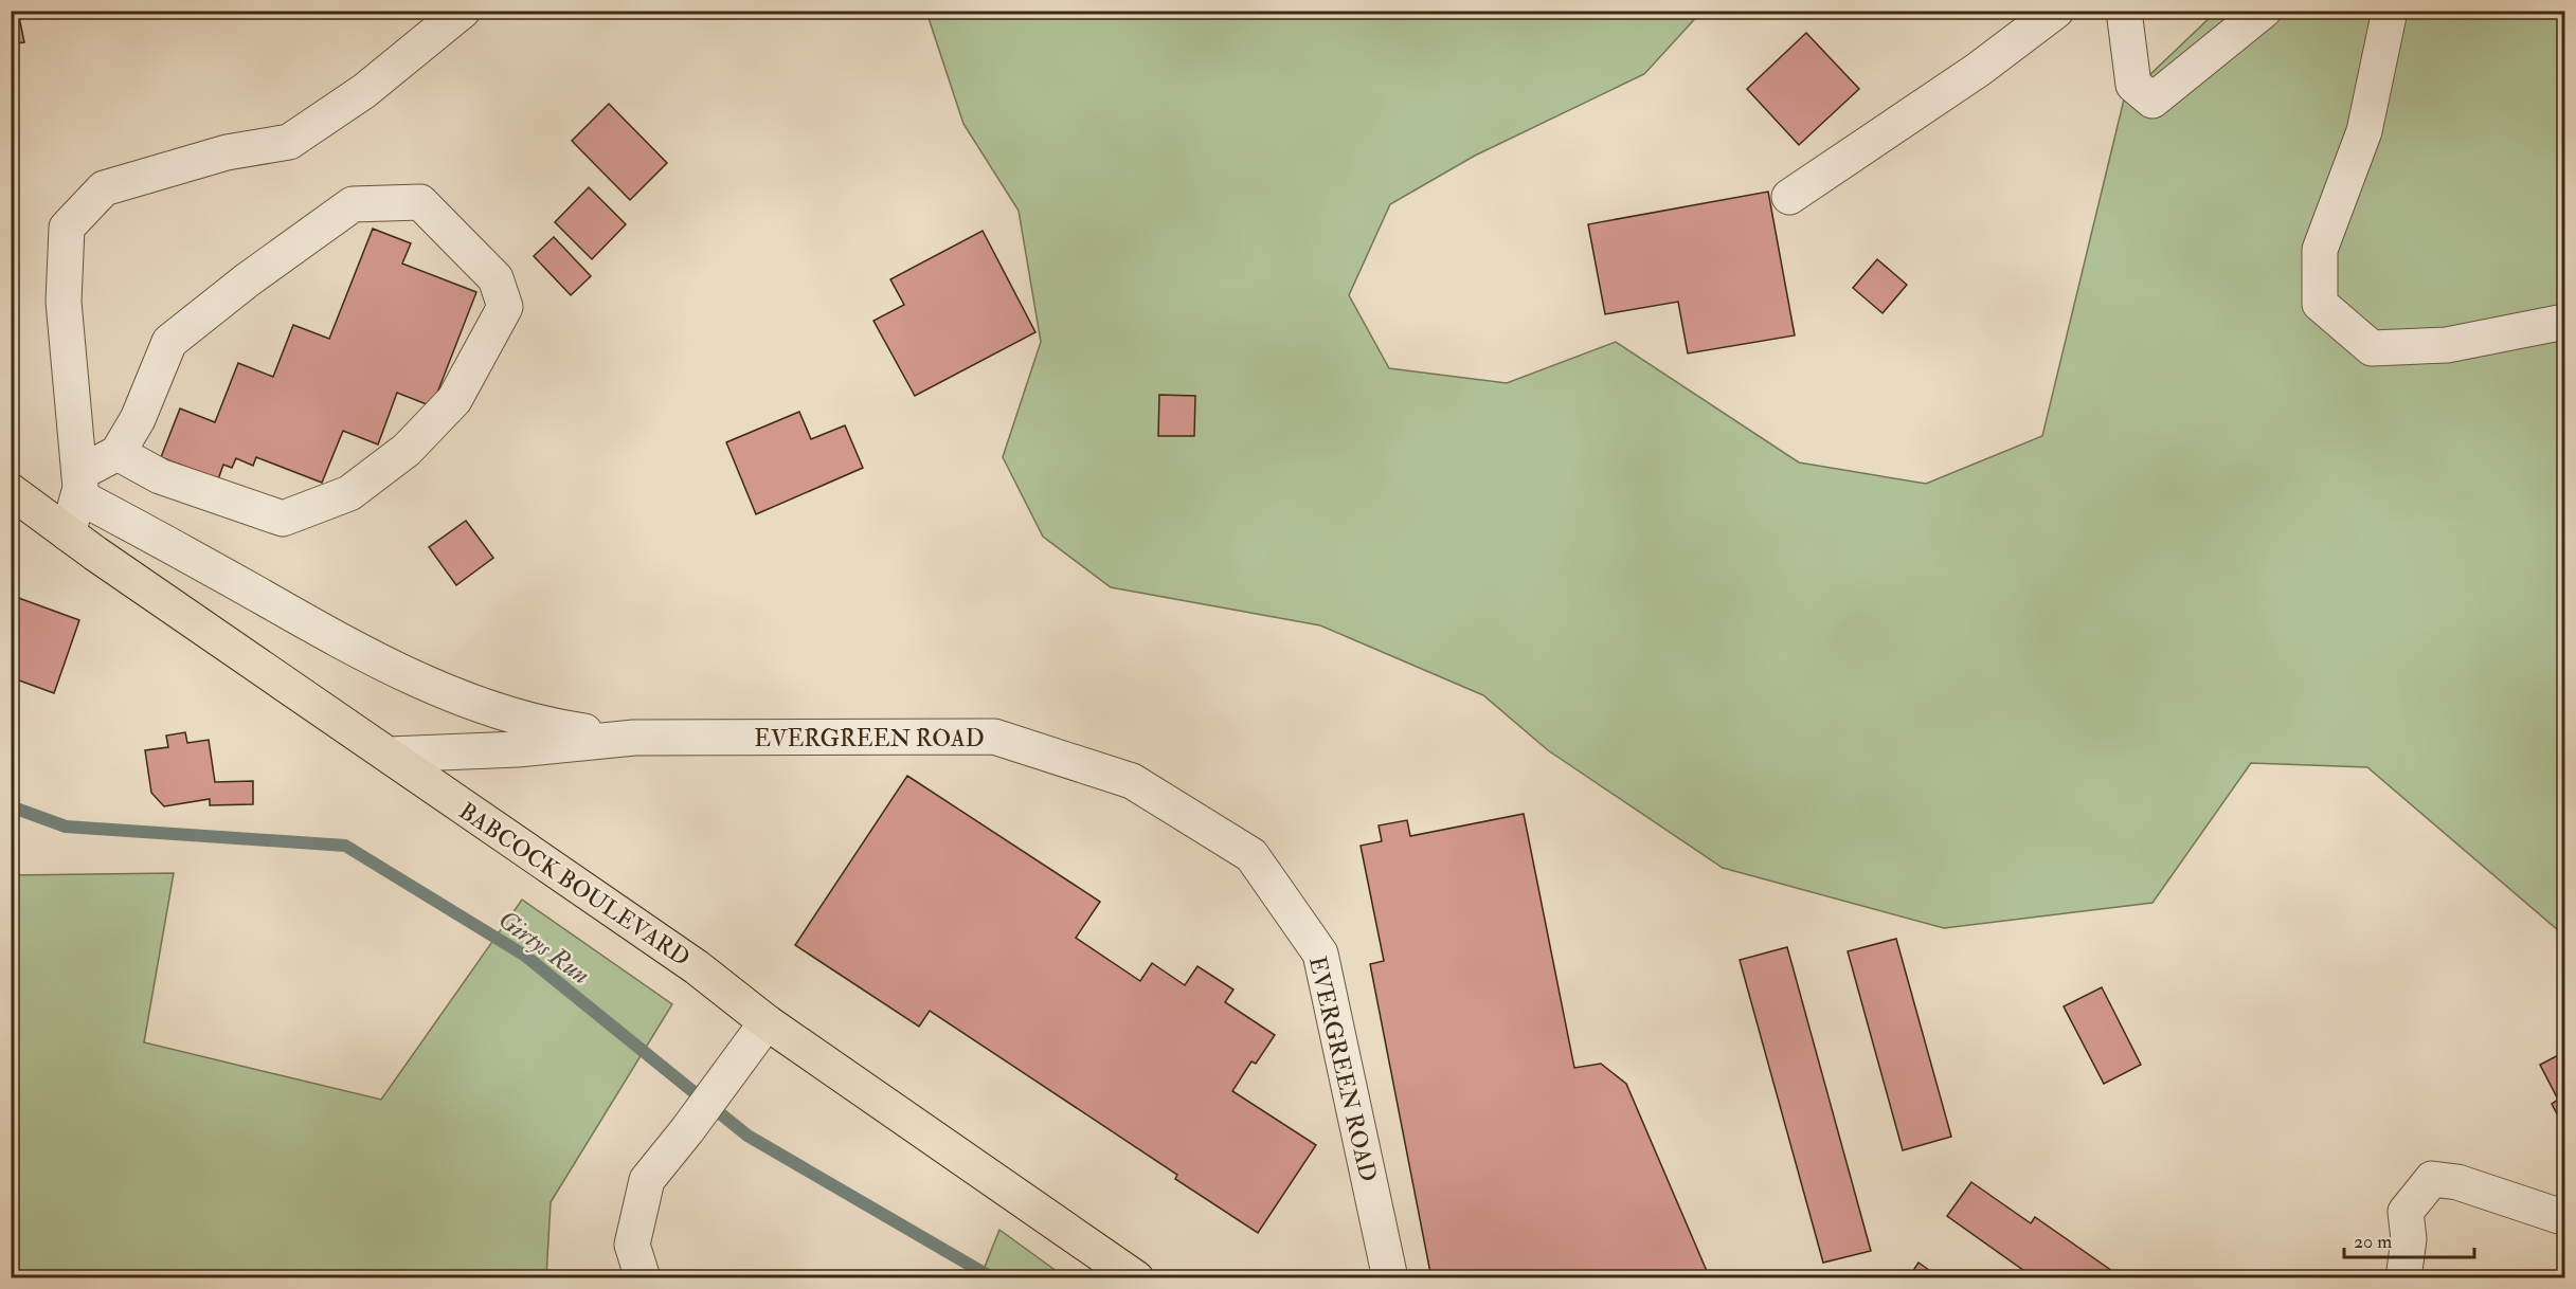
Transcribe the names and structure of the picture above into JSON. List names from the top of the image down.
{
  "streets": {
    "main road": ["BABCOCK BOULEVARD"],
    "street": ["EVERGREEN ROAD"]
  },
  "crossings": [
    ["EVERGREEN ROAD", "BABCOCK BOULEVARD"]
  ],
  "water": ["Girtys Run"],
  "scale_bar": "20 m"
}
